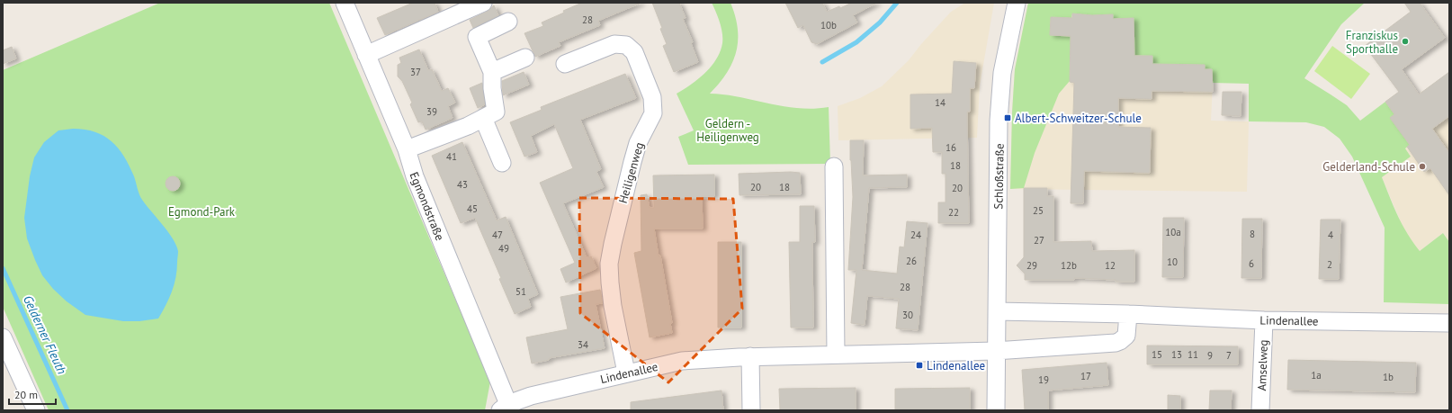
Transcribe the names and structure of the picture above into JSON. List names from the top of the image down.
{
  "streets": {
    "street": [
      "Heiligenweg",
      "Schloßstraße",
      "Egmondstraße",
      "Lindenallee",
      "Amselweg"
    ]
  },
  "crossings": [
    ["Heiligenweg", "Lindenallee"],
    ["Schloßstraße", "Lindenallee"],
    ["Egmondstraße", "Lindenallee"],
    ["Lindenallee", "Amselweg"]
  ],
  "water": ["Gelderner Fleuth"],
  "parks": ["Geldern - Heiligenweg", "Egmond-Park"],
  "places": {
    "other": ["Franziskus Sporthalle", "Gelderland-Schule"],
    "transit": ["Albert-Schweitzer-Schule", "Lindenallee"]
  },
  "house_numbers": [
    "28",
    "10b",
    "37",
    "14",
    "39",
    "16",
    "41",
    "18",
    "43",
    "20",
    "18",
    "20",
    "45",
    "25",
    "22",
    "10a",
    "8",
    "47",
    "24",
    "4",
    "27",
    "49",
    "26",
    "10",
    "6",
    "2",
    "29",
    "12b",
    "12",
    "28",
    "51",
    "30",
    "34",
    "15",
    "13",
    "11",
    "9",
    "7",
    "1a",
    "17",
    "1b",
    "19"
  ],
  "scale_bar": "20 m"
}
